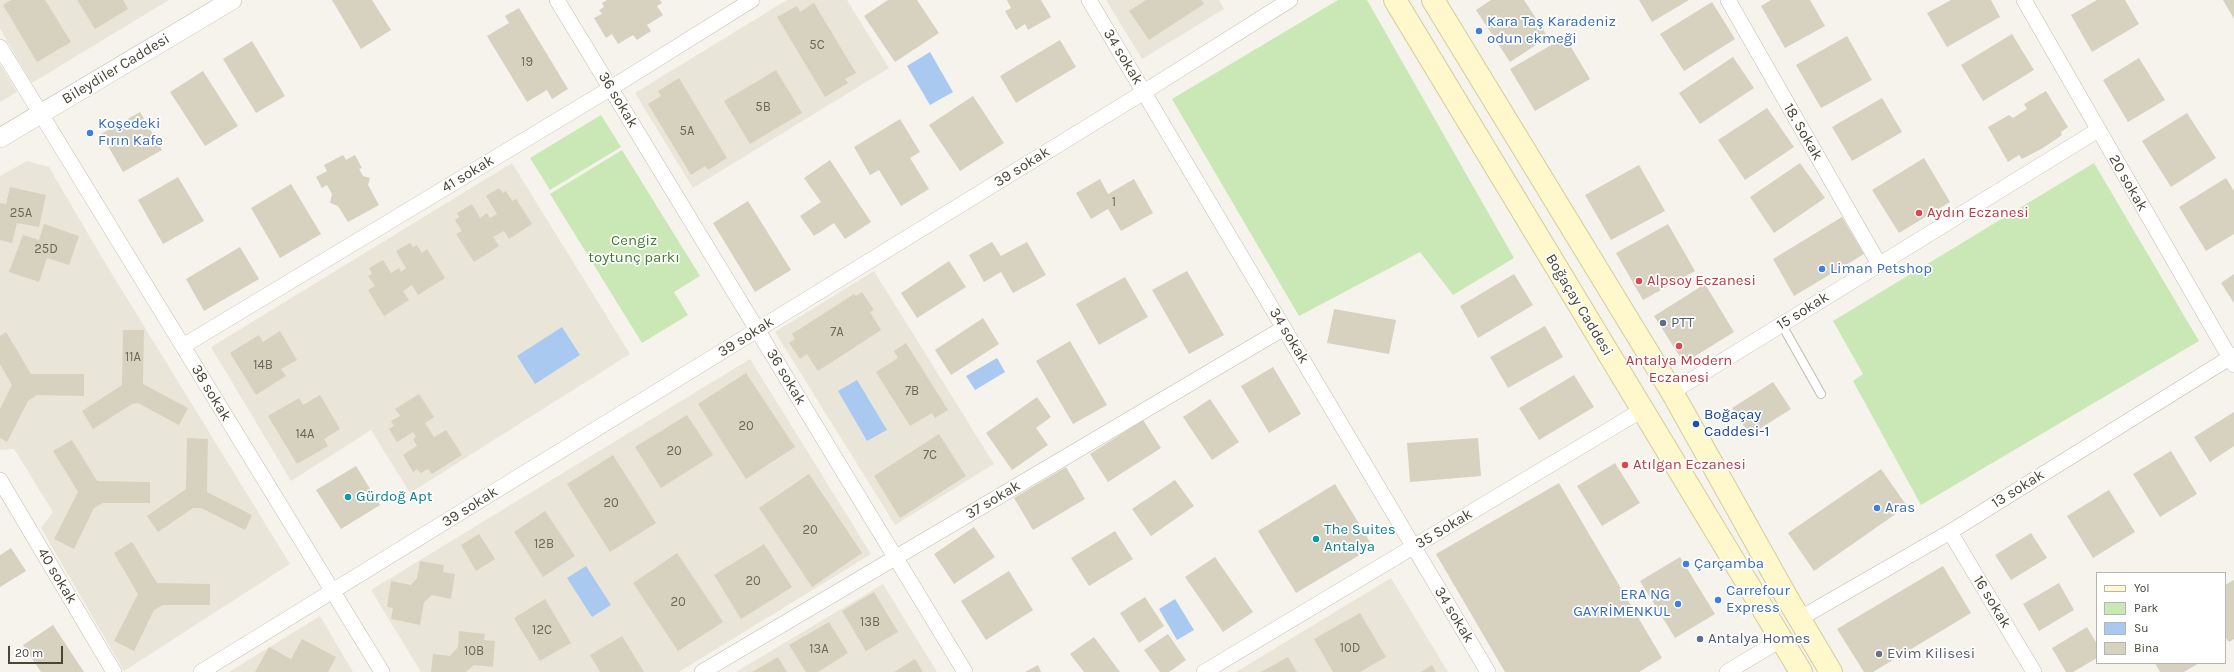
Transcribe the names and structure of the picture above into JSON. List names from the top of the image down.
{
  "streets": {
    "main road": ["Boğaçay Caddesi"],
    "street": [
      "34 sokak",
      "Bileydiler Caddesi",
      "36 sokak",
      "18. Sokak",
      "39 sokak",
      "41 sokak",
      "20 sokak",
      "15 sokak",
      "38 sokak",
      "13 sokak",
      "37 sokak",
      "35 Sokak",
      "40 sokak",
      "16 sokak"
    ]
  },
  "crossings": [
    ["34 sokak", "39 sokak"],
    ["34 sokak", "37 sokak"],
    ["34 sokak", "35 Sokak"],
    ["Bileydiler Caddesi", "38 sokak"],
    ["36 sokak", "39 sokak"],
    ["36 sokak", "41 sokak"],
    ["36 sokak", "37 sokak"],
    ["18. Sokak", "15 sokak"],
    ["39 sokak", "38 sokak"],
    ["41 sokak", "38 sokak"],
    ["20 sokak", "15 sokak"],
    ["20 sokak", "13 sokak"],
    ["Boğaçay Caddesi", "35 Sokak"],
    ["13 sokak", "16 sokak"]
  ],
  "parks": ["Cengiz toytunç parkı"],
  "places": [
    "Kara Taş Karadeniz odun ekmeği",
    "Koşedeki Fırın Kafe",
    "Aydın Eczanesi",
    "Liman Petshop",
    "Alpsoy Eczanesi",
    "PTT",
    "Antalya Modern Eczanesi",
    "Boğaçay Caddesi-1",
    "Atılgan Eczanesi",
    "Gürdoğ Apt",
    "Aras",
    "The Suites Antalya",
    "Çarçamba",
    "Carrefour Express",
    "ERA NG GAYRİMENKUL",
    "Antalya Homes",
    "Evim Kilisesi"
  ],
  "house_numbers": [
    "5C",
    "19",
    "5B",
    "5A",
    "1",
    "25A",
    "25D",
    "7A",
    "11A",
    "14B",
    "7B",
    "20",
    "14A",
    "20",
    "7C",
    "20",
    "20",
    "12B",
    "20",
    "20",
    "13B",
    "12C",
    "10D",
    "13A",
    "10B"
  ],
  "legend": [
    "Yol",
    "Park",
    "Su",
    "Bina"
  ],
  "scale_bar": "20 m"
}
